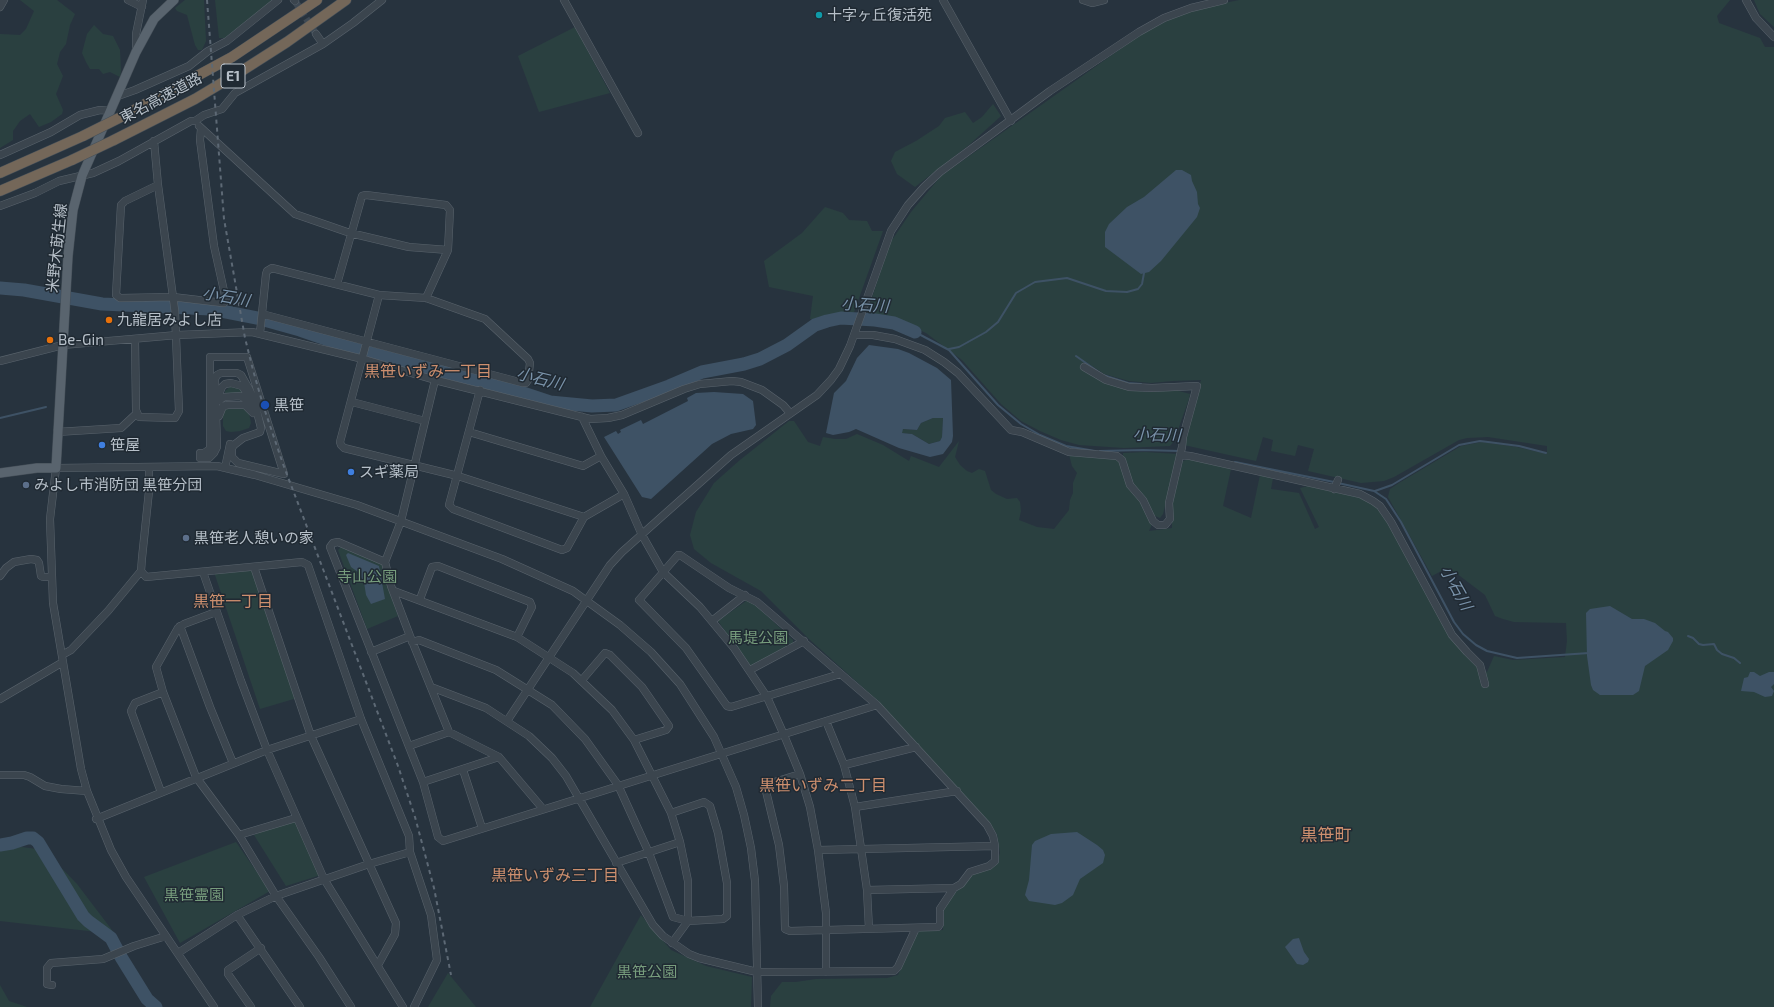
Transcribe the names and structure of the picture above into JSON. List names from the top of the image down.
{
  "streets": {
    "highway": ["E1", "東名高速道路"],
    "main road": ["米野木莇生線"]
  },
  "districts": [
    "黒笹いずみ一丁目",
    "黒笹一丁目",
    "黒笹いずみ二丁目",
    "黒笹町",
    "黒笹いずみ三丁目"
  ],
  "water": ["小石川"],
  "parks": [
    "寺山公園",
    "馬堤公園",
    "黒笹霊園",
    "黒笹公園"
  ],
  "places": [
    "十字ヶ丘復活苑",
    "九龍居みよし店",
    "Be-Gin",
    "黒笹",
    "笹屋",
    "スギ薬局",
    "みよし市消防団 黒笹分団",
    "黒笹老人憩いの家"
  ]
}
